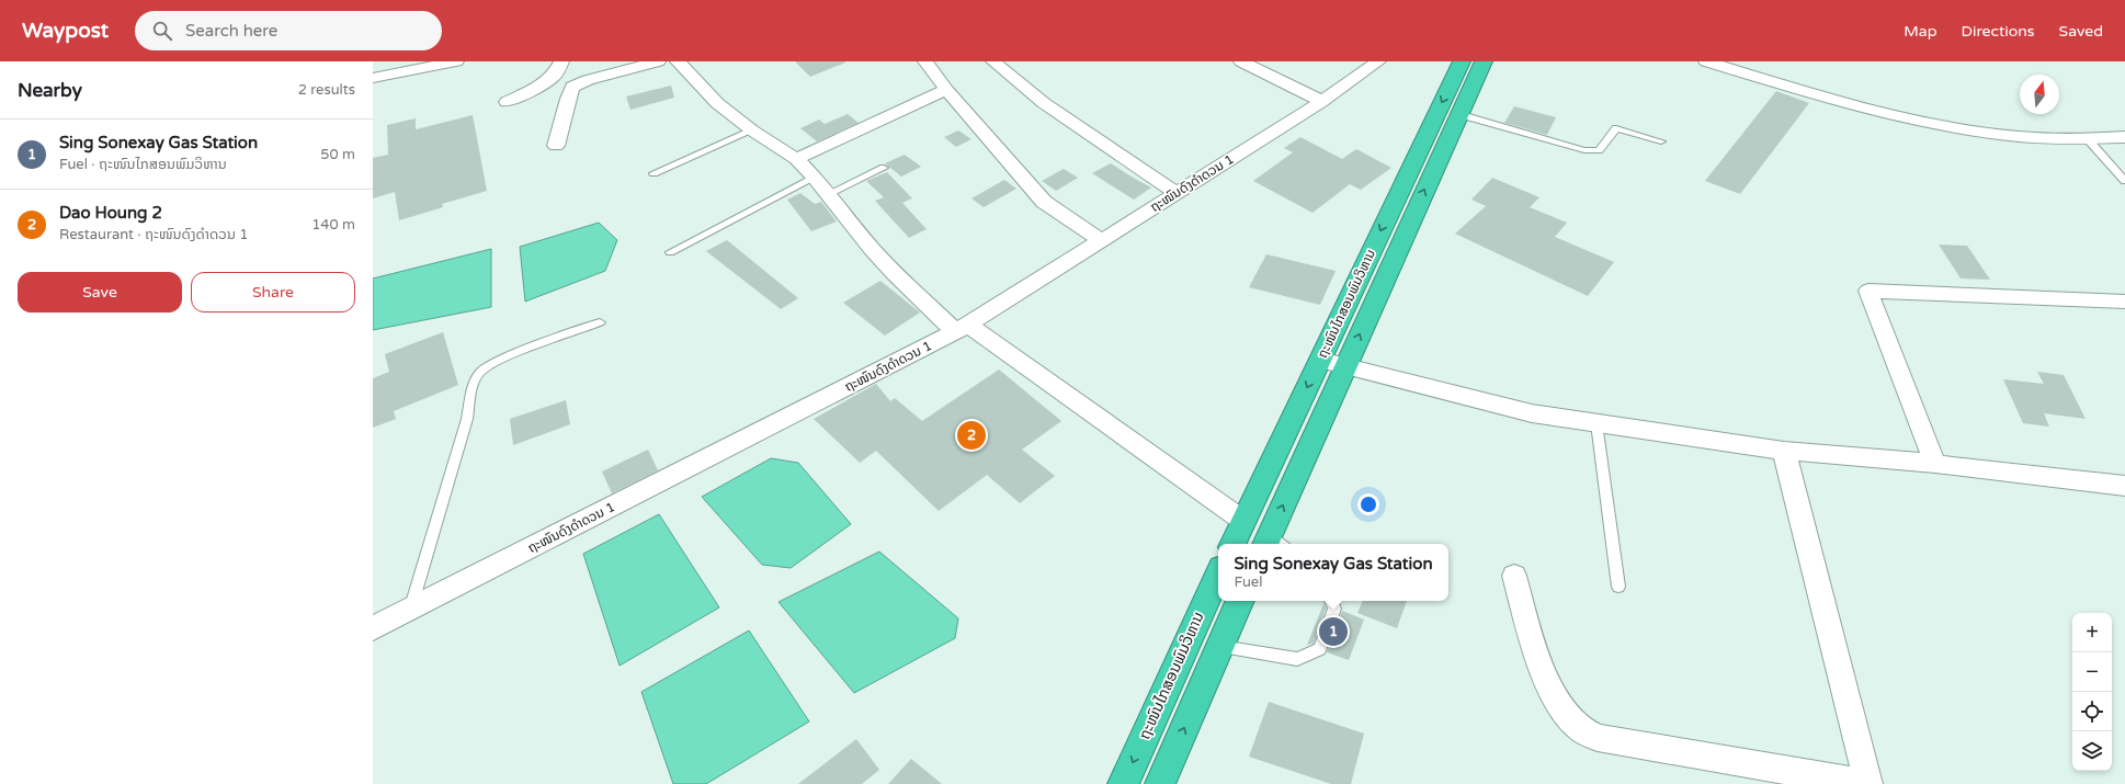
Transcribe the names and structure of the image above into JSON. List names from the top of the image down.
{
  "streets": {
    "highway": ["ຖະໜົນໄກສອນພົມວິຫານ"],
    "street": ["ຖະໜົນດົງດຳດວນ 1"]
  },
  "north": "top",
  "page": {
    "header": "Waypost",
    "search": "Search here",
    "nav": ["Map", "Directions", "Saved"],
    "heading": ["Nearby", "2 results"],
    "list": [
      {
        "mark": "1",
        "name": "Sing Sonexay Gas Station",
        "note": "Fuel · ຖະໜົນໄກສອນພົມວິຫານ",
        "value": "50 m"
      },
      {
        "mark": "2",
        "name": "Dao Houng 2",
        "note": "Restaurant · ຖະໜົນດົງດຳດວນ 1",
        "value": "140 m"
      }
    ],
    "buttons": ["Save", "Share"],
    "pins": ["2", "1"],
    "popup": ["Sing Sonexay Gas Station", "Fuel"],
    "map_buttons": ["+", "−"]
  }
}
